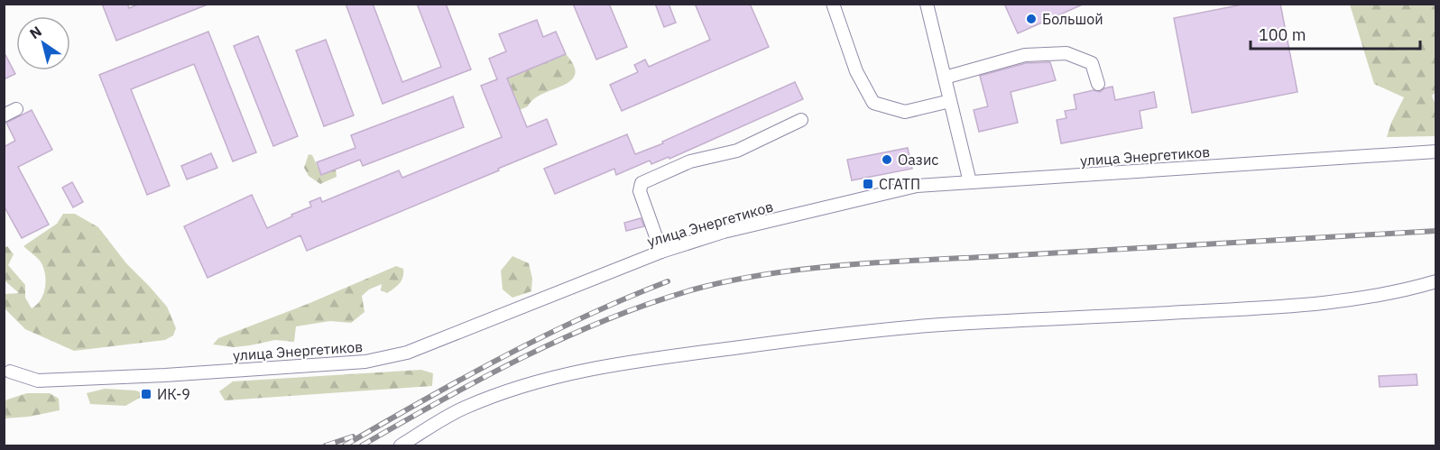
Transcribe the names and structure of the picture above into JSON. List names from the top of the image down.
{
  "streets": {
    "street": ["улица Энергетиков"]
  },
  "places": {
    "other": ["Большой", "Оазис"],
    "transit": ["СГАТП", "ИК-9"]
  },
  "scale_bar": "100 m",
  "north": "top left"
}
